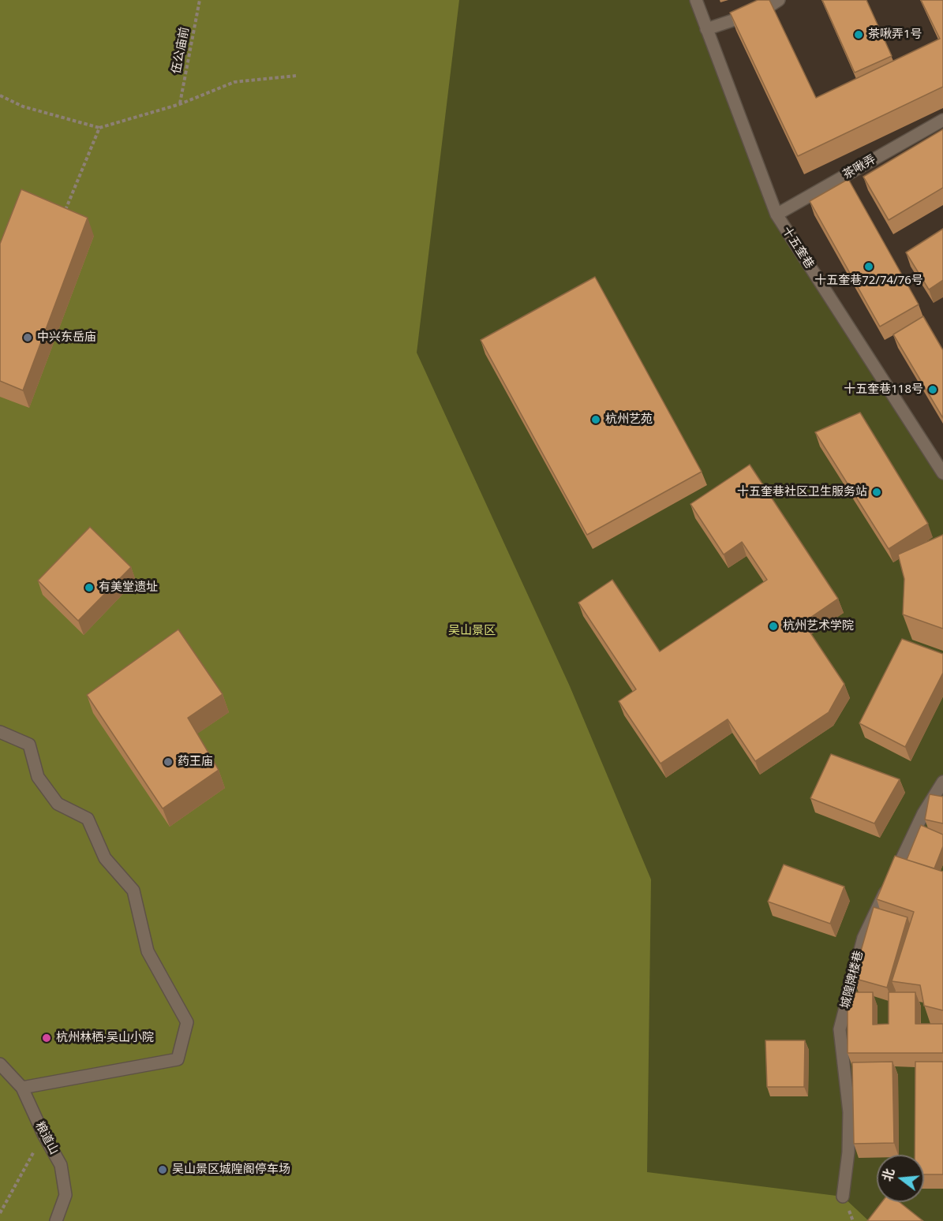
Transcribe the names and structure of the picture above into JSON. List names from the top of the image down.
{
  "streets": {
    "street": [
      "茶啾弄",
      "十五奎巷",
      "城隍牌楼巷",
      "粮道山"
    ],
    "path": ["伍公庙前"]
  },
  "crossings": [
    ["茶啾弄", "十五奎巷"]
  ],
  "parks": ["吴山景区"],
  "places": [
    "茶啾弄1号",
    "十五奎巷72/74/76号",
    "中兴东岳庙",
    "十五奎巷118号",
    "杭州艺苑",
    "十五奎巷社区卫生服务站",
    "有美堂遗址",
    "杭州艺术学院",
    "药王庙",
    "杭州林栖·吴山小院",
    "吴山景区城隍阁停车场"
  ],
  "north": "left"
}
